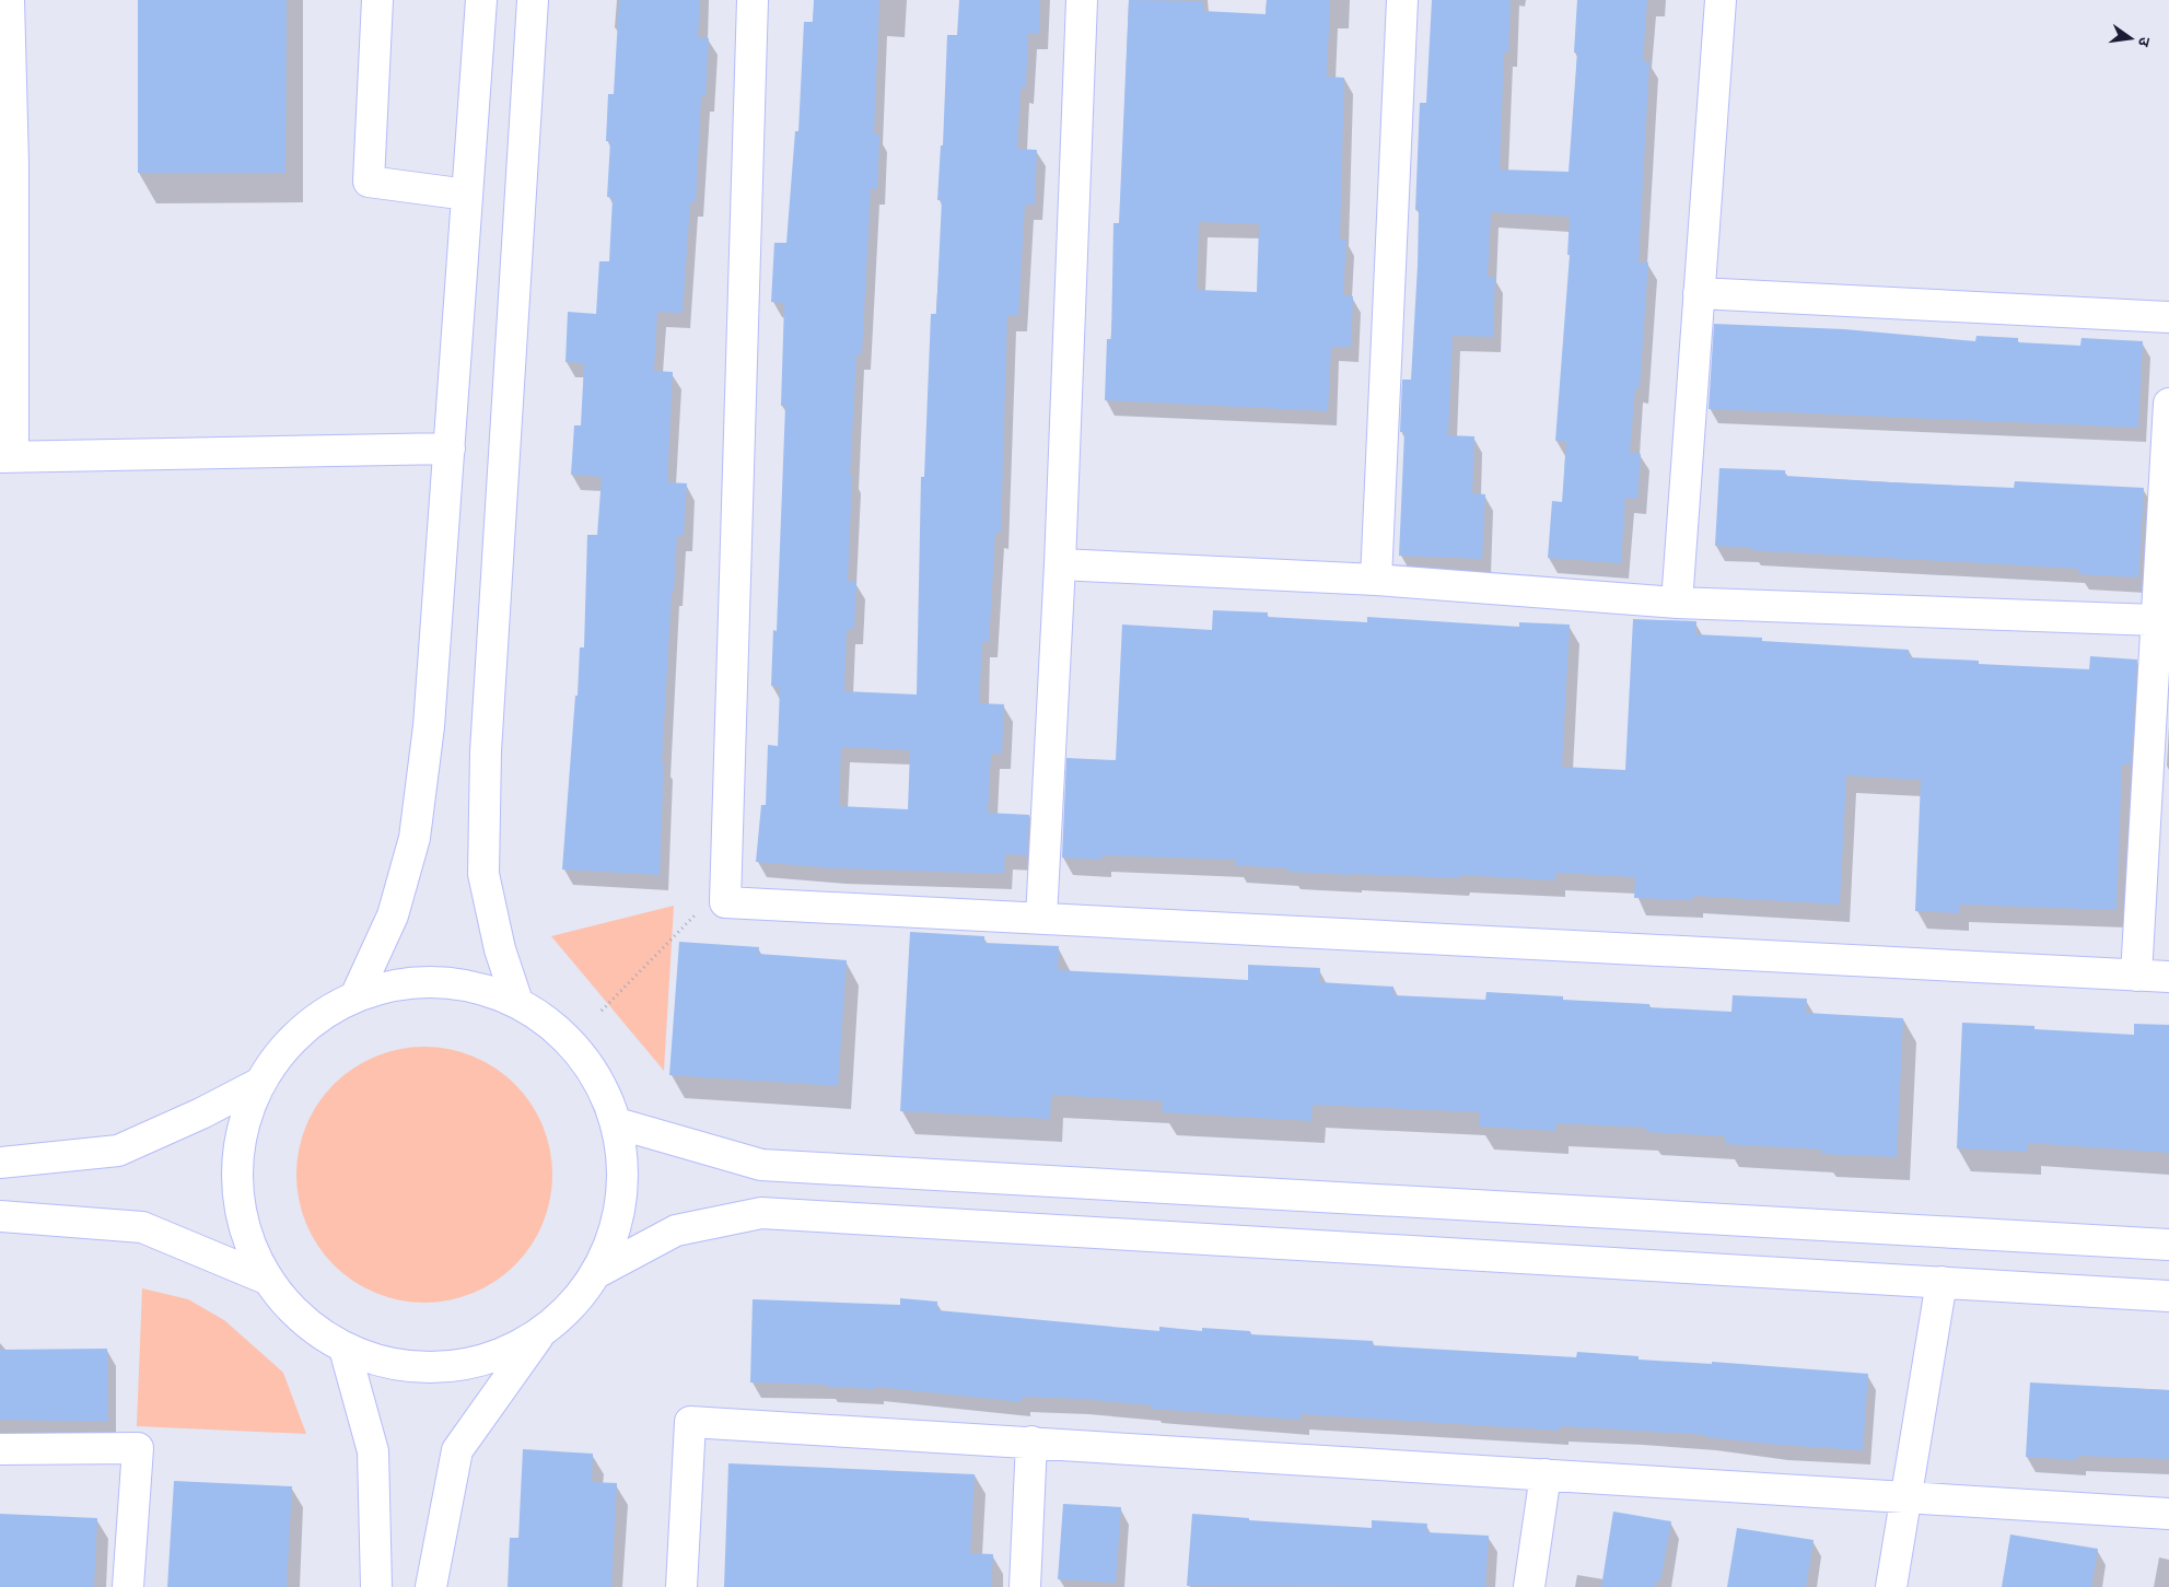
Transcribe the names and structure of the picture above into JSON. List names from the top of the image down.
{
  "north": "right"
}
